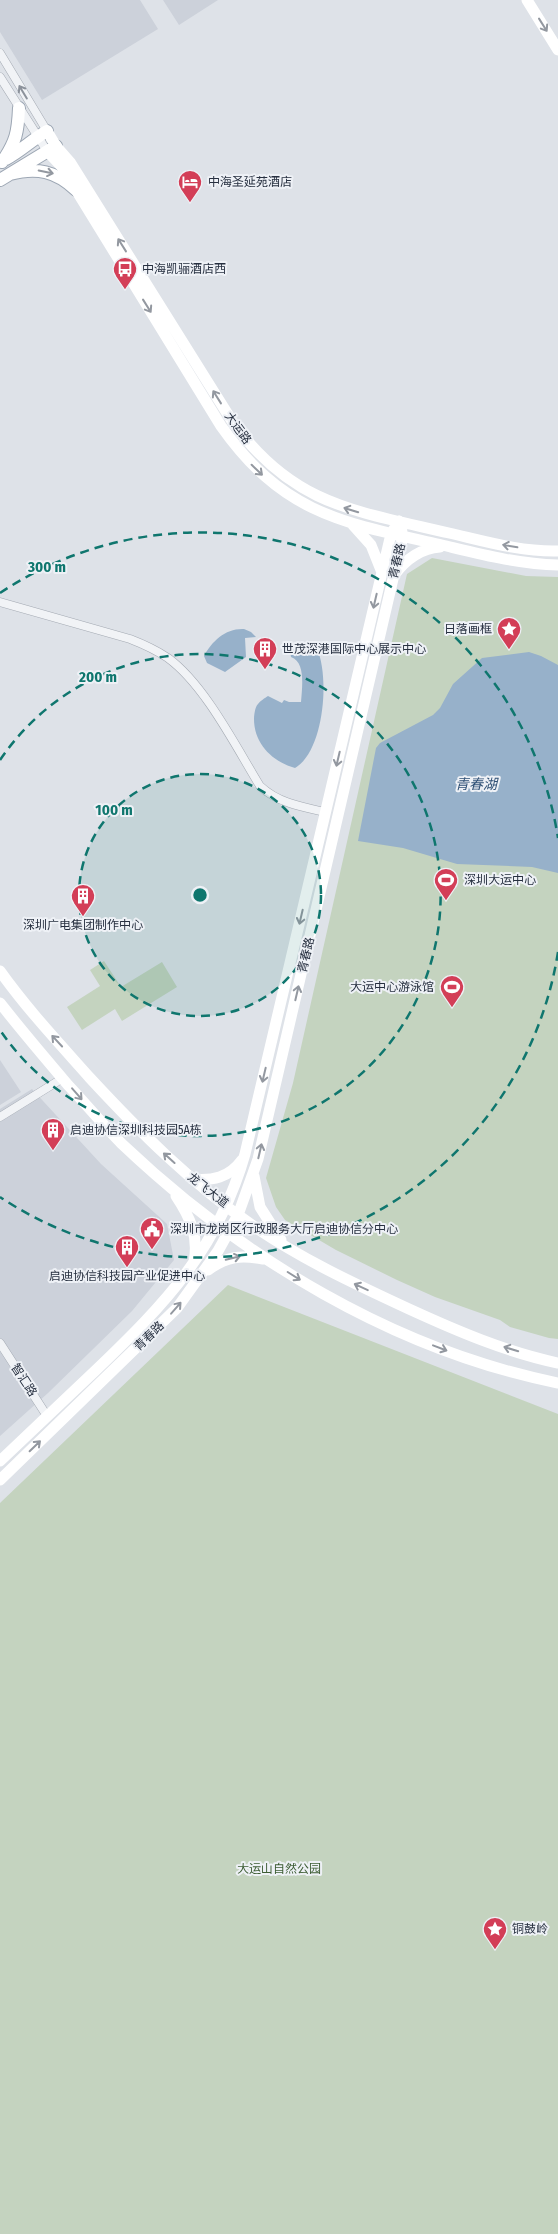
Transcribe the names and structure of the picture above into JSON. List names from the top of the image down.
{
  "streets": {
    "street": [
      "大运路",
      "青春路",
      "龙飞大道",
      "智汇路"
    ]
  },
  "crossings": [
    ["大运路", "青春路"],
    ["青春路", "龙飞大道"],
    ["青春路", "智汇路"]
  ],
  "water": ["青春湖"],
  "parks": ["大运山自然公园"],
  "places": {
    "hotel": ["中海圣延苑酒店"],
    "bus stop": ["中海凯骊酒店西"],
    "place": ["日落画框", "铜鼓岭"],
    "building": [
      "世茂深港国际中心展示中心",
      "深圳广电集团制作中心",
      "启迪协信深圳科技园5A栋",
      "启迪协信科技园产业促进中心"
    ],
    "sports": ["深圳大运中心", "大运中心游泳馆"],
    "public building": ["深圳市龙岗区行政服务大厅启迪协信分中心"]
  },
  "rings": ["300 m", "200 m", "100 m"]
}
